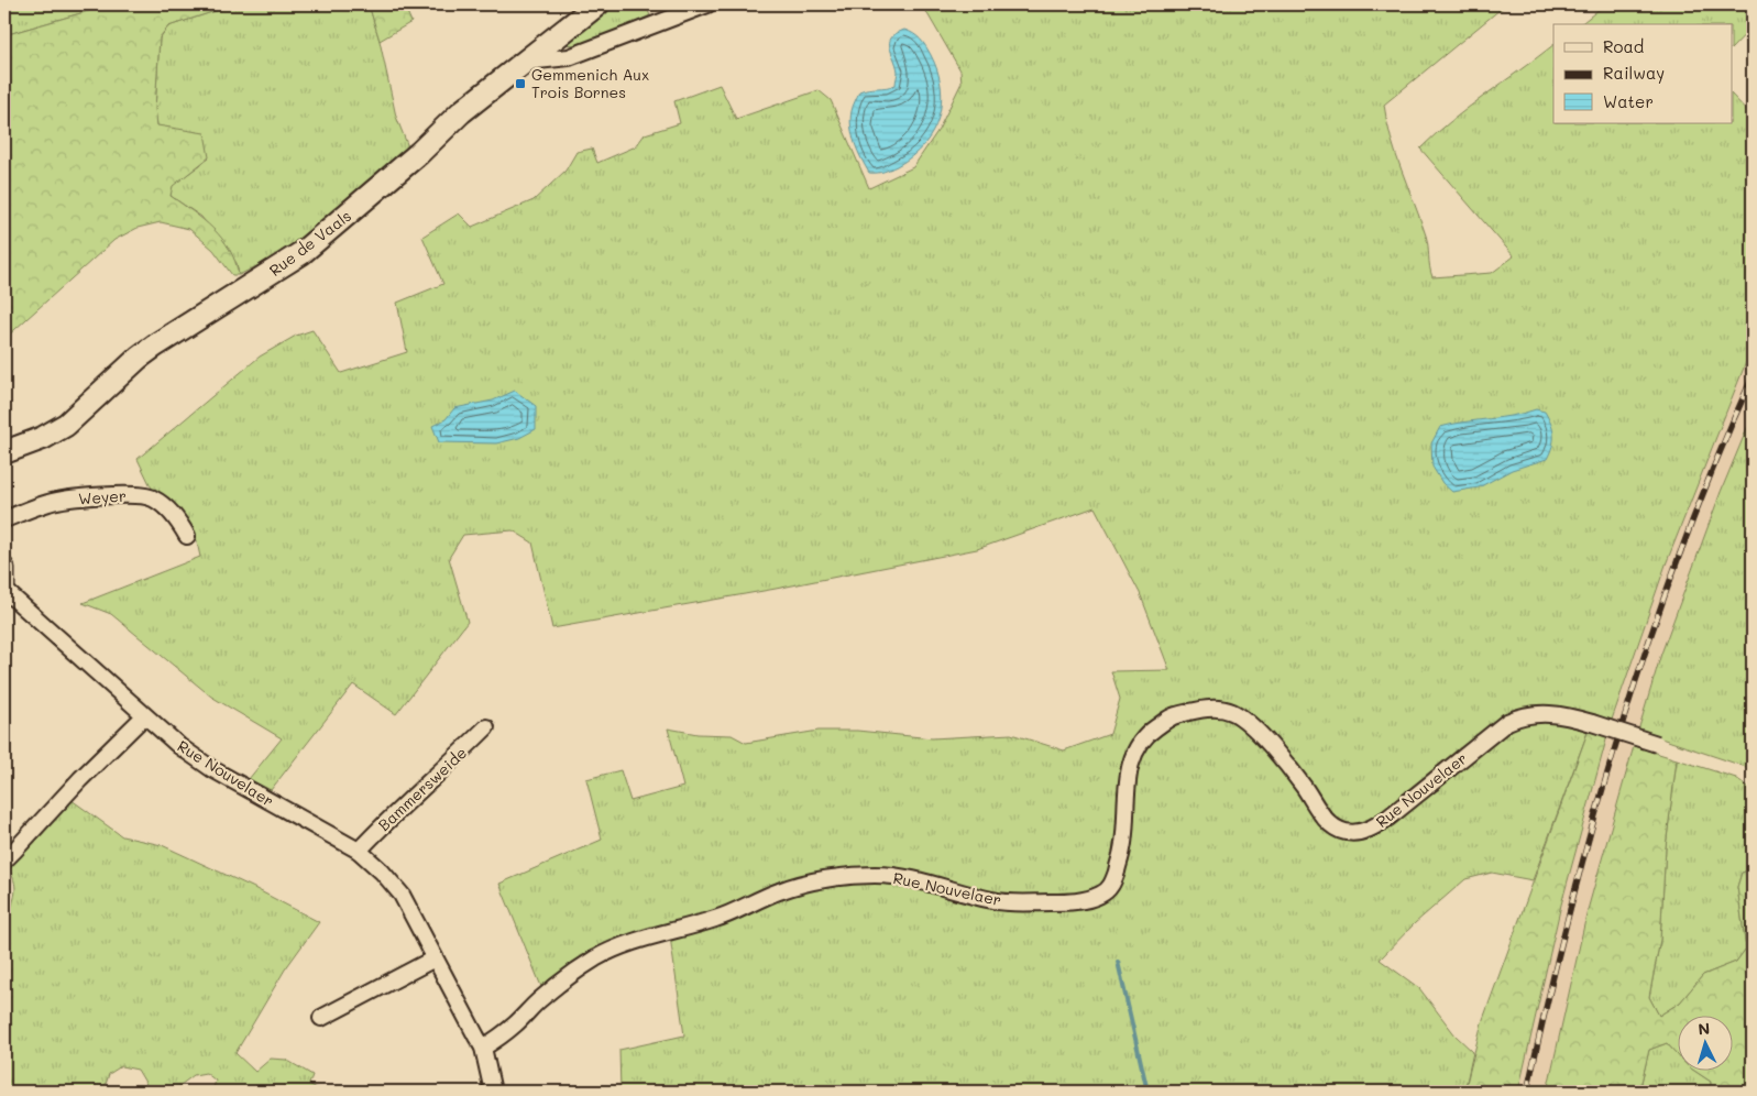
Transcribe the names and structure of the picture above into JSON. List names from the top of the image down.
{
  "streets": {
    "main road": ["Rue de Vaals"],
    "street": ["Weyer", "Rue Nouvelaer", "Bammersweide"]
  },
  "crossings": [
    ["Rue Nouvelaer", "Bammersweide"]
  ],
  "places": {
    "transit": ["Gemmenich Aux Trois Bornes"]
  },
  "legend": ["Road", "Railway", "Water"],
  "north": "top"
}
